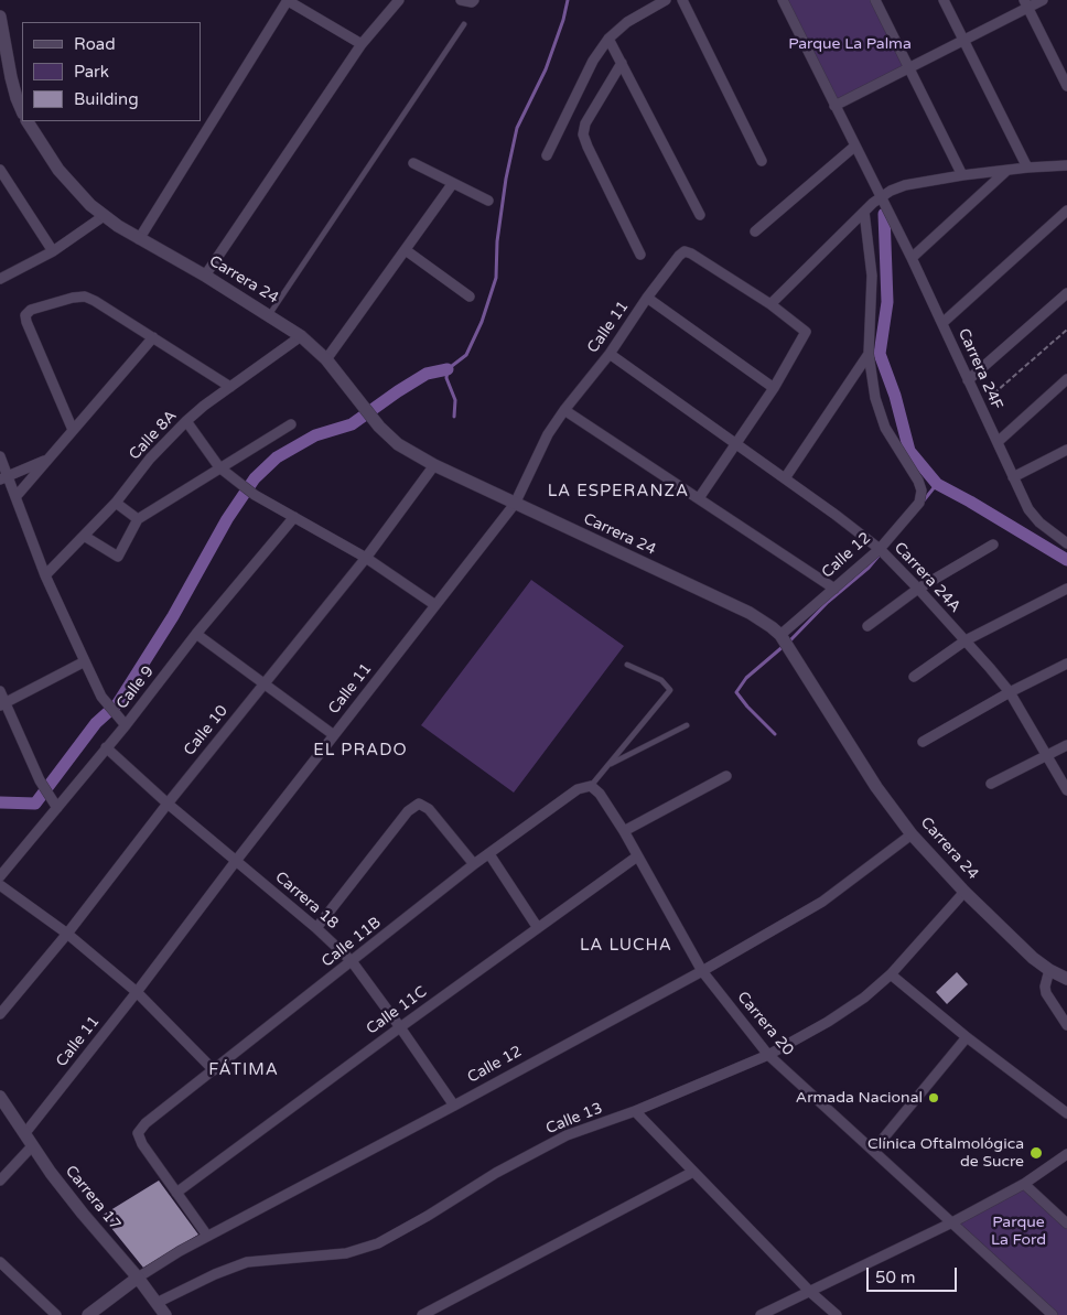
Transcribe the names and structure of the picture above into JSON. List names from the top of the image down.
{
  "streets": {
    "street": [
      "Carrera 24",
      "Calle 11",
      "Carrera 24F",
      "Calle 8A",
      "Calle 12",
      "Carrera 24A",
      "Calle 9",
      "Calle 10",
      "Carrera 18",
      "Calle 11B",
      "Calle 11C",
      "Carrera 20",
      "Calle 13",
      "Carrera 17"
    ]
  },
  "crossings": [
    ["Carrera 24", "Calle 11"],
    ["Carrera 24", "Calle 8A"],
    ["Carrera 24", "Calle 12"],
    ["Carrera 24", "Calle 10"],
    ["Carrera 24", "Calle 13"],
    ["Calle 11", "Carrera 24A"],
    ["Calle 11", "Carrera 18"],
    ["Calle 11", "Carrera 17"],
    ["Calle 12", "Carrera 24A"],
    ["Calle 12", "Carrera 18"],
    ["Calle 12", "Carrera 20"],
    ["Calle 12", "Carrera 17"],
    ["Calle 9", "Carrera 18"],
    ["Calle 10", "Carrera 18"],
    ["Carrera 18", "Calle 11B"],
    ["Carrera 18", "Calle 11C"],
    ["Calle 11B", "Calle 11C"],
    ["Calle 11B", "Carrera 20"],
    ["Calle 11C", "Carrera 20"],
    ["Carrera 20", "Calle 13"],
    ["Calle 13", "Carrera 17"]
  ],
  "districts": [
    "LA ESPERANZA",
    "EL PRADO",
    "LA LUCHA",
    "FÁTIMA"
  ],
  "parks": ["Parque La Palma", "Parque La Ford"],
  "places": ["Armada Nacional", "Clínica Oftalmológica de Sucre"],
  "legend": ["Road", "Park", "Building"],
  "scale_bar": "50 m"
}
